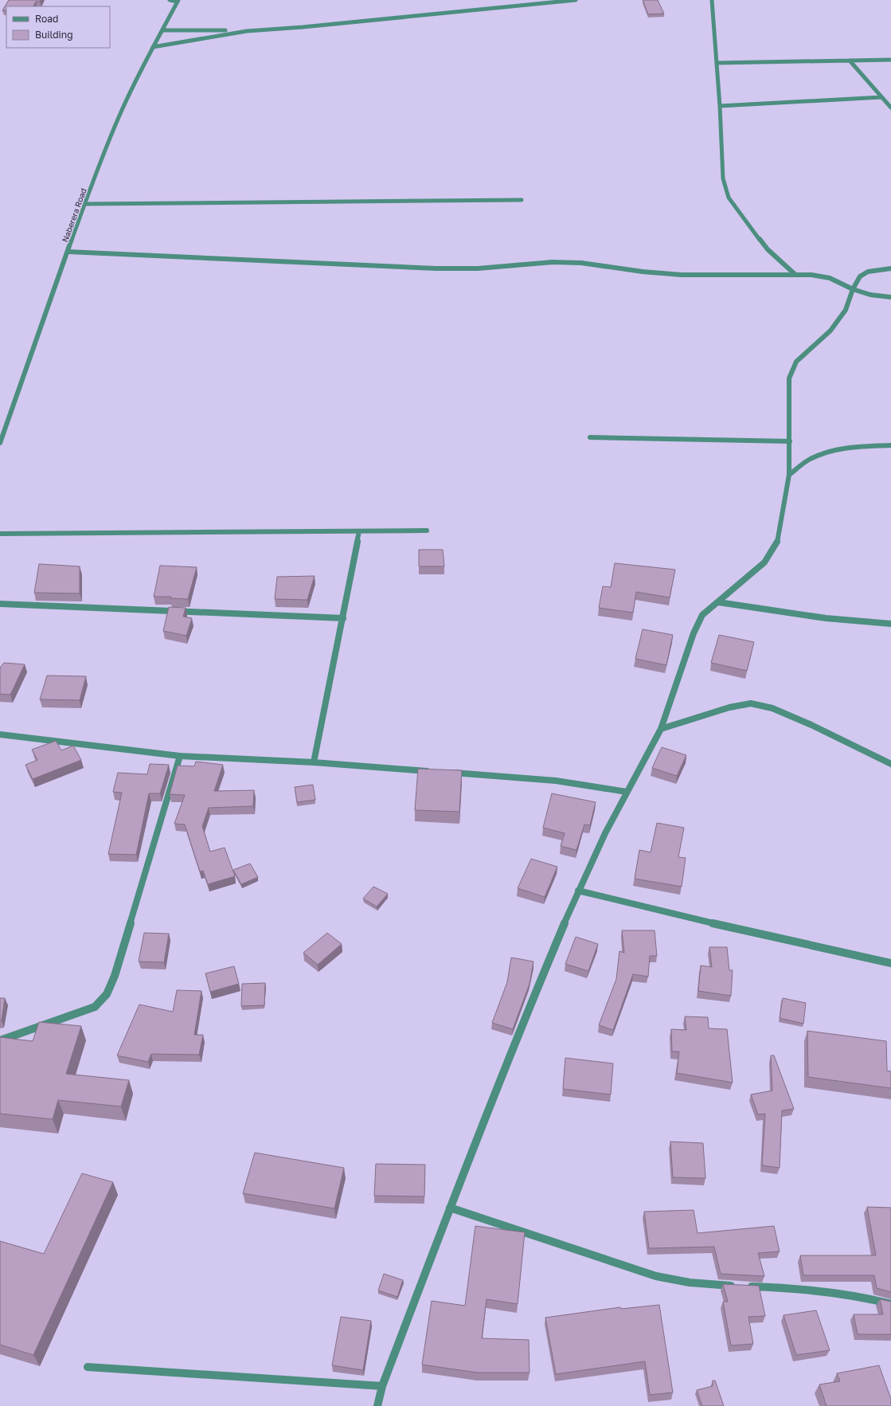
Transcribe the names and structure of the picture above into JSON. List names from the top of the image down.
{
  "streets": {
    "street": ["Naberera Road"]
  },
  "legend": ["Road", "Building"]
}
